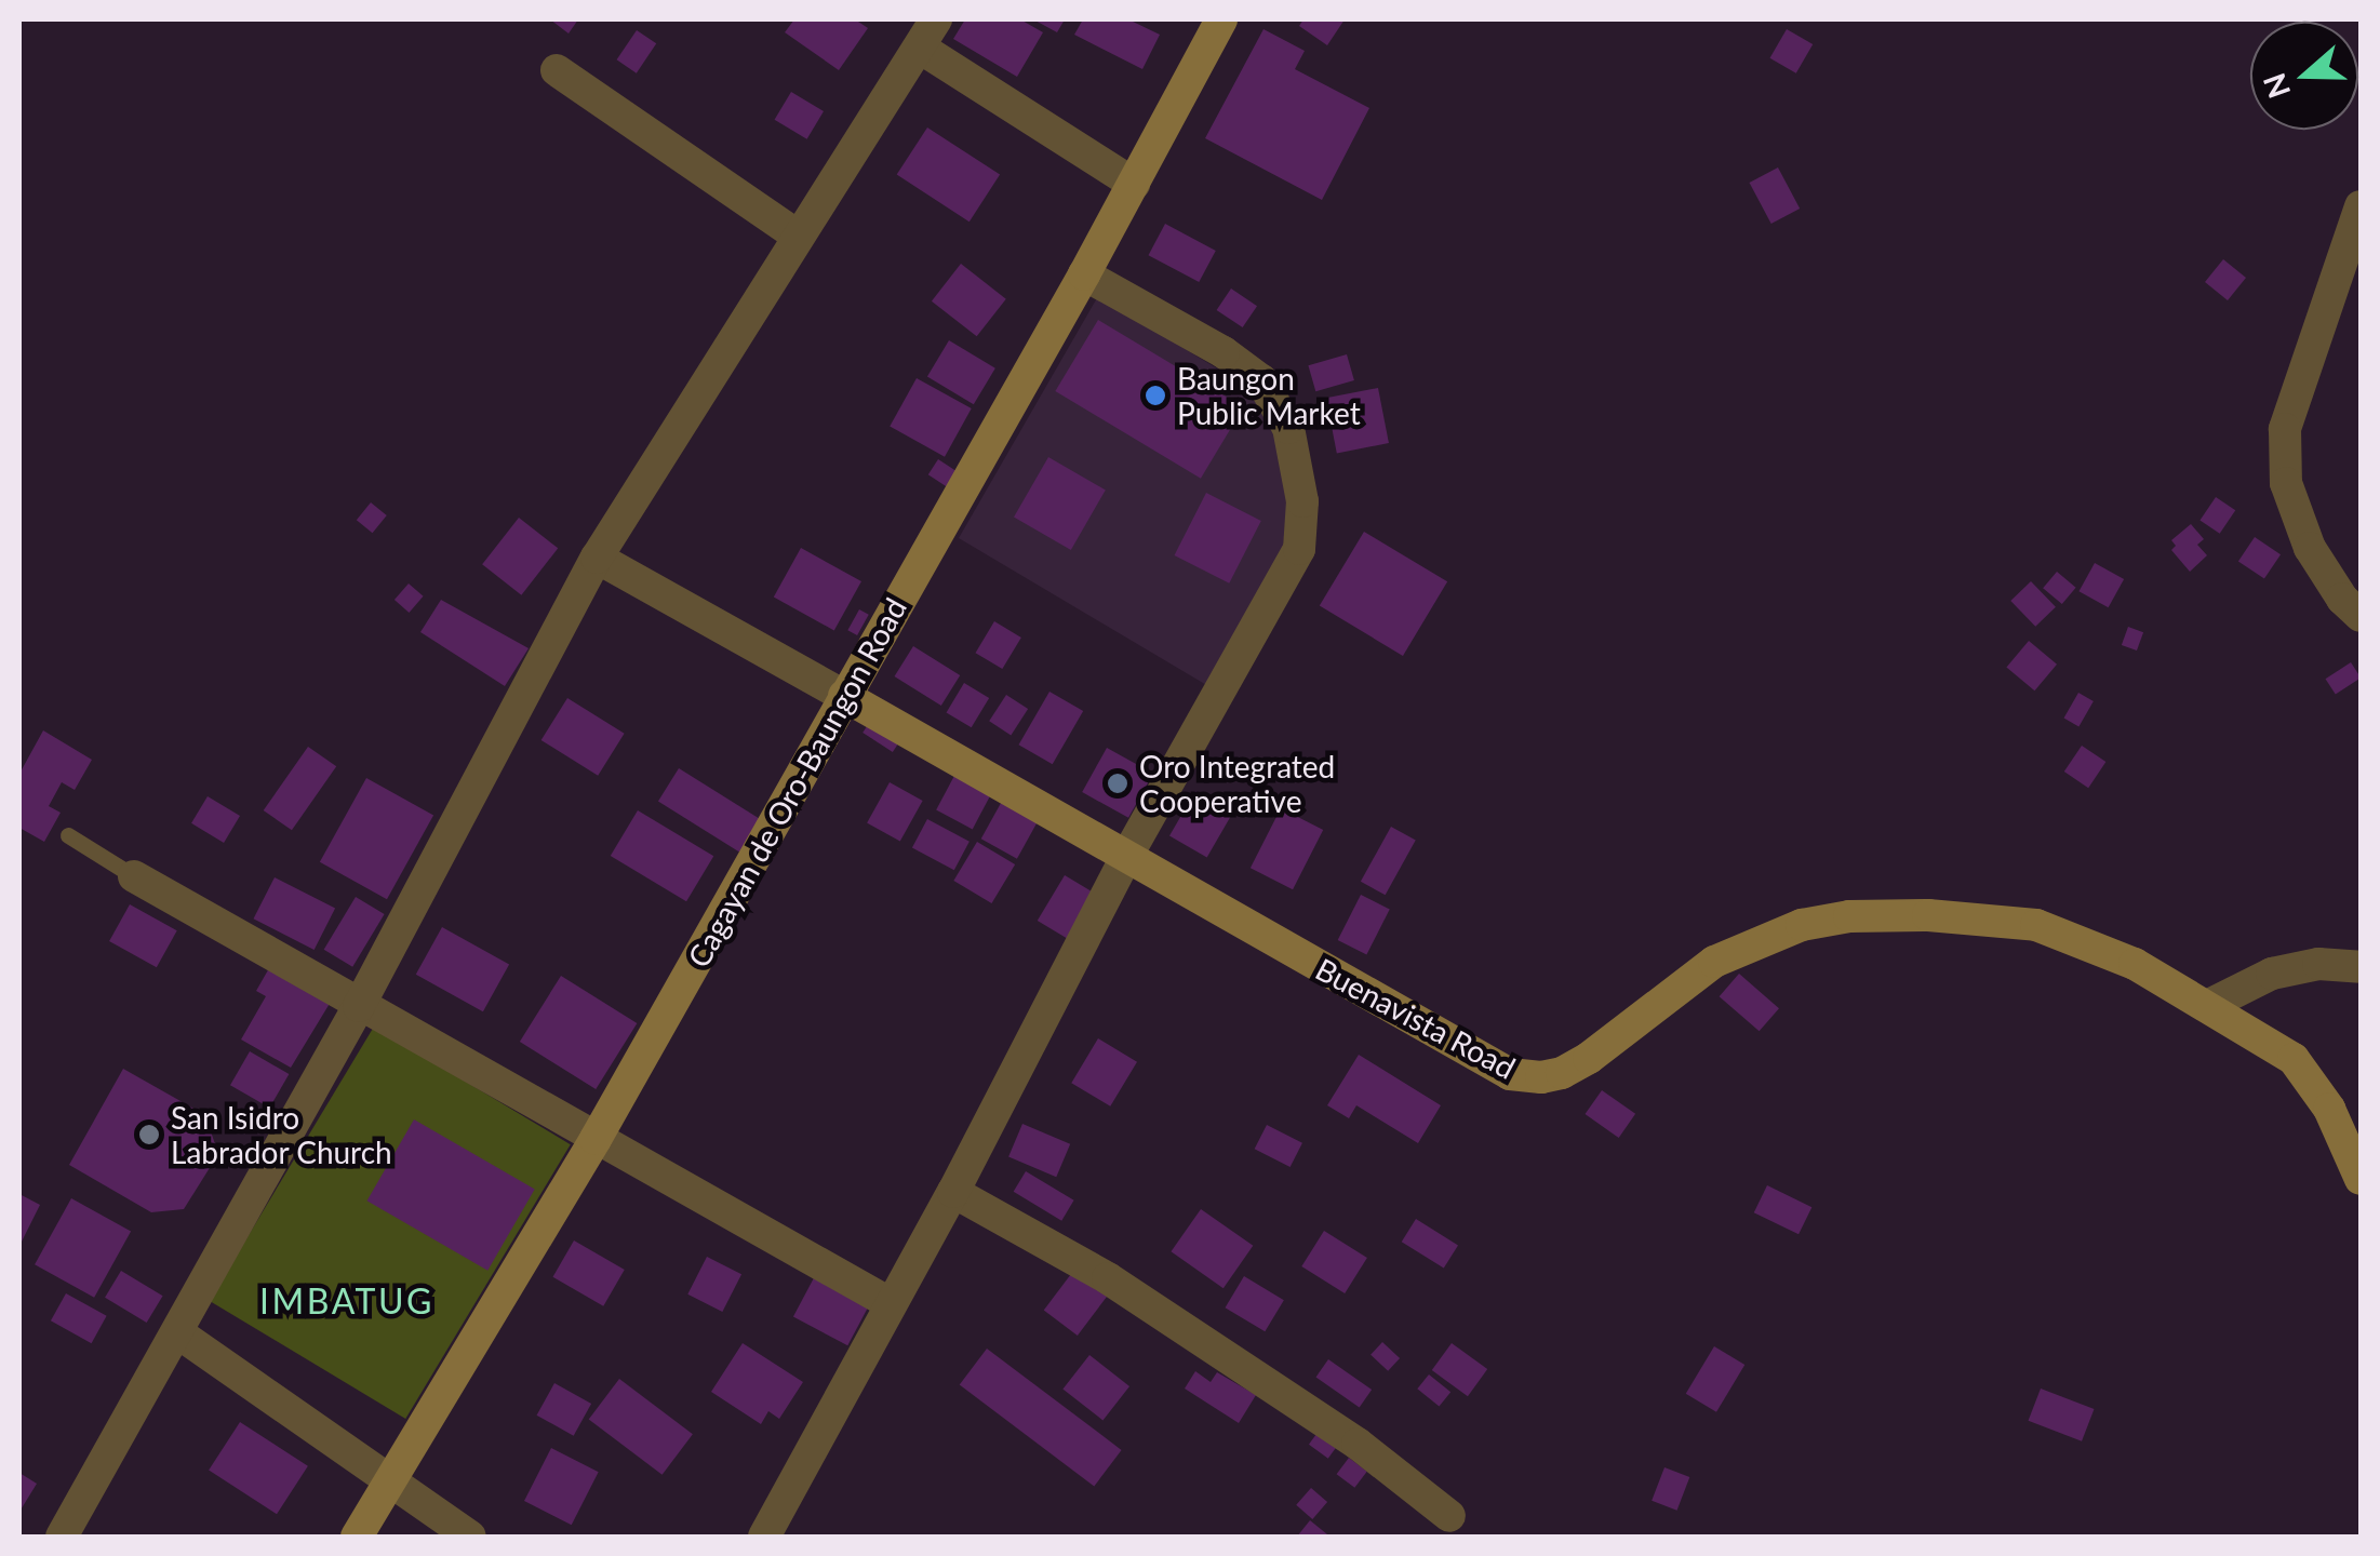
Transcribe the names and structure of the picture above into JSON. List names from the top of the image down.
{
  "streets": {
    "street": ["Cagayan de Oro-Baungon Road", "Buenavista Road"]
  },
  "crossings": [
    ["Cagayan de Oro-Baungon Road", "Buenavista Road"]
  ],
  "districts": ["IMBATUG"],
  "places": ["Baungon Public Market", "Oro Integrated Cooperative", "San Isidro Labrador Church"],
  "north": "left"
}
